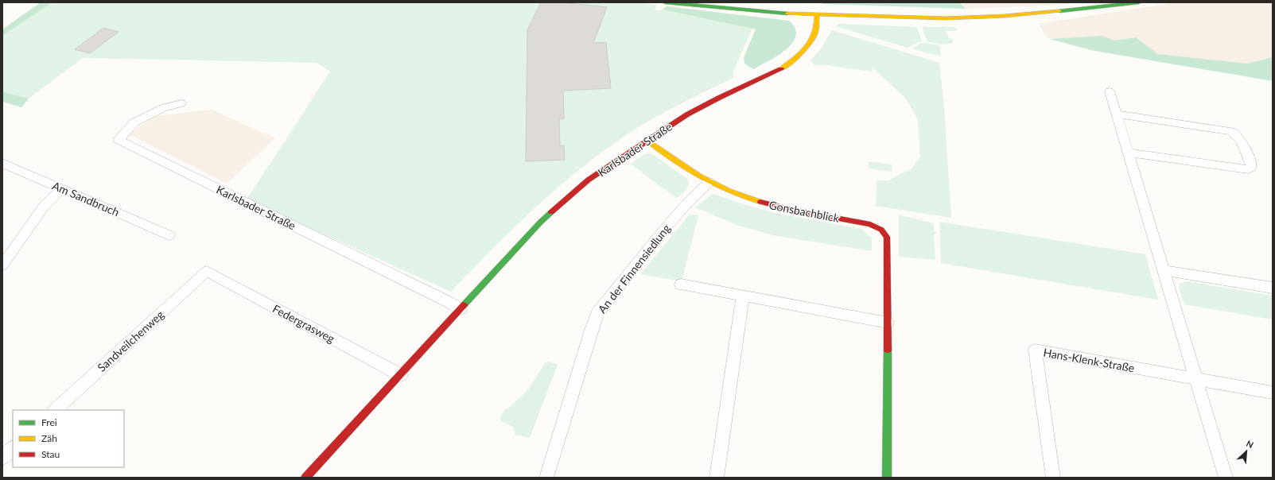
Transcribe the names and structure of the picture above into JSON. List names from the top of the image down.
{
  "streets": {
    "street": [
      "Karlsbader Straße",
      "Am Sandbruch",
      "Gonsbachblick",
      "An der Finnensiedlung",
      "Federgrasweg",
      "Sandveilchenweg",
      "Hans-Klenk-Straße"
    ]
  },
  "crossings": [
    ["Karlsbader Straße", "Gonsbachblick"],
    ["Karlsbader Straße", "Federgrasweg"],
    ["Gonsbachblick", "An der Finnensiedlung"],
    ["Federgrasweg", "Sandveilchenweg"]
  ],
  "legend": ["Frei", "Zäh", "Stau"],
  "north": "top right"
}
